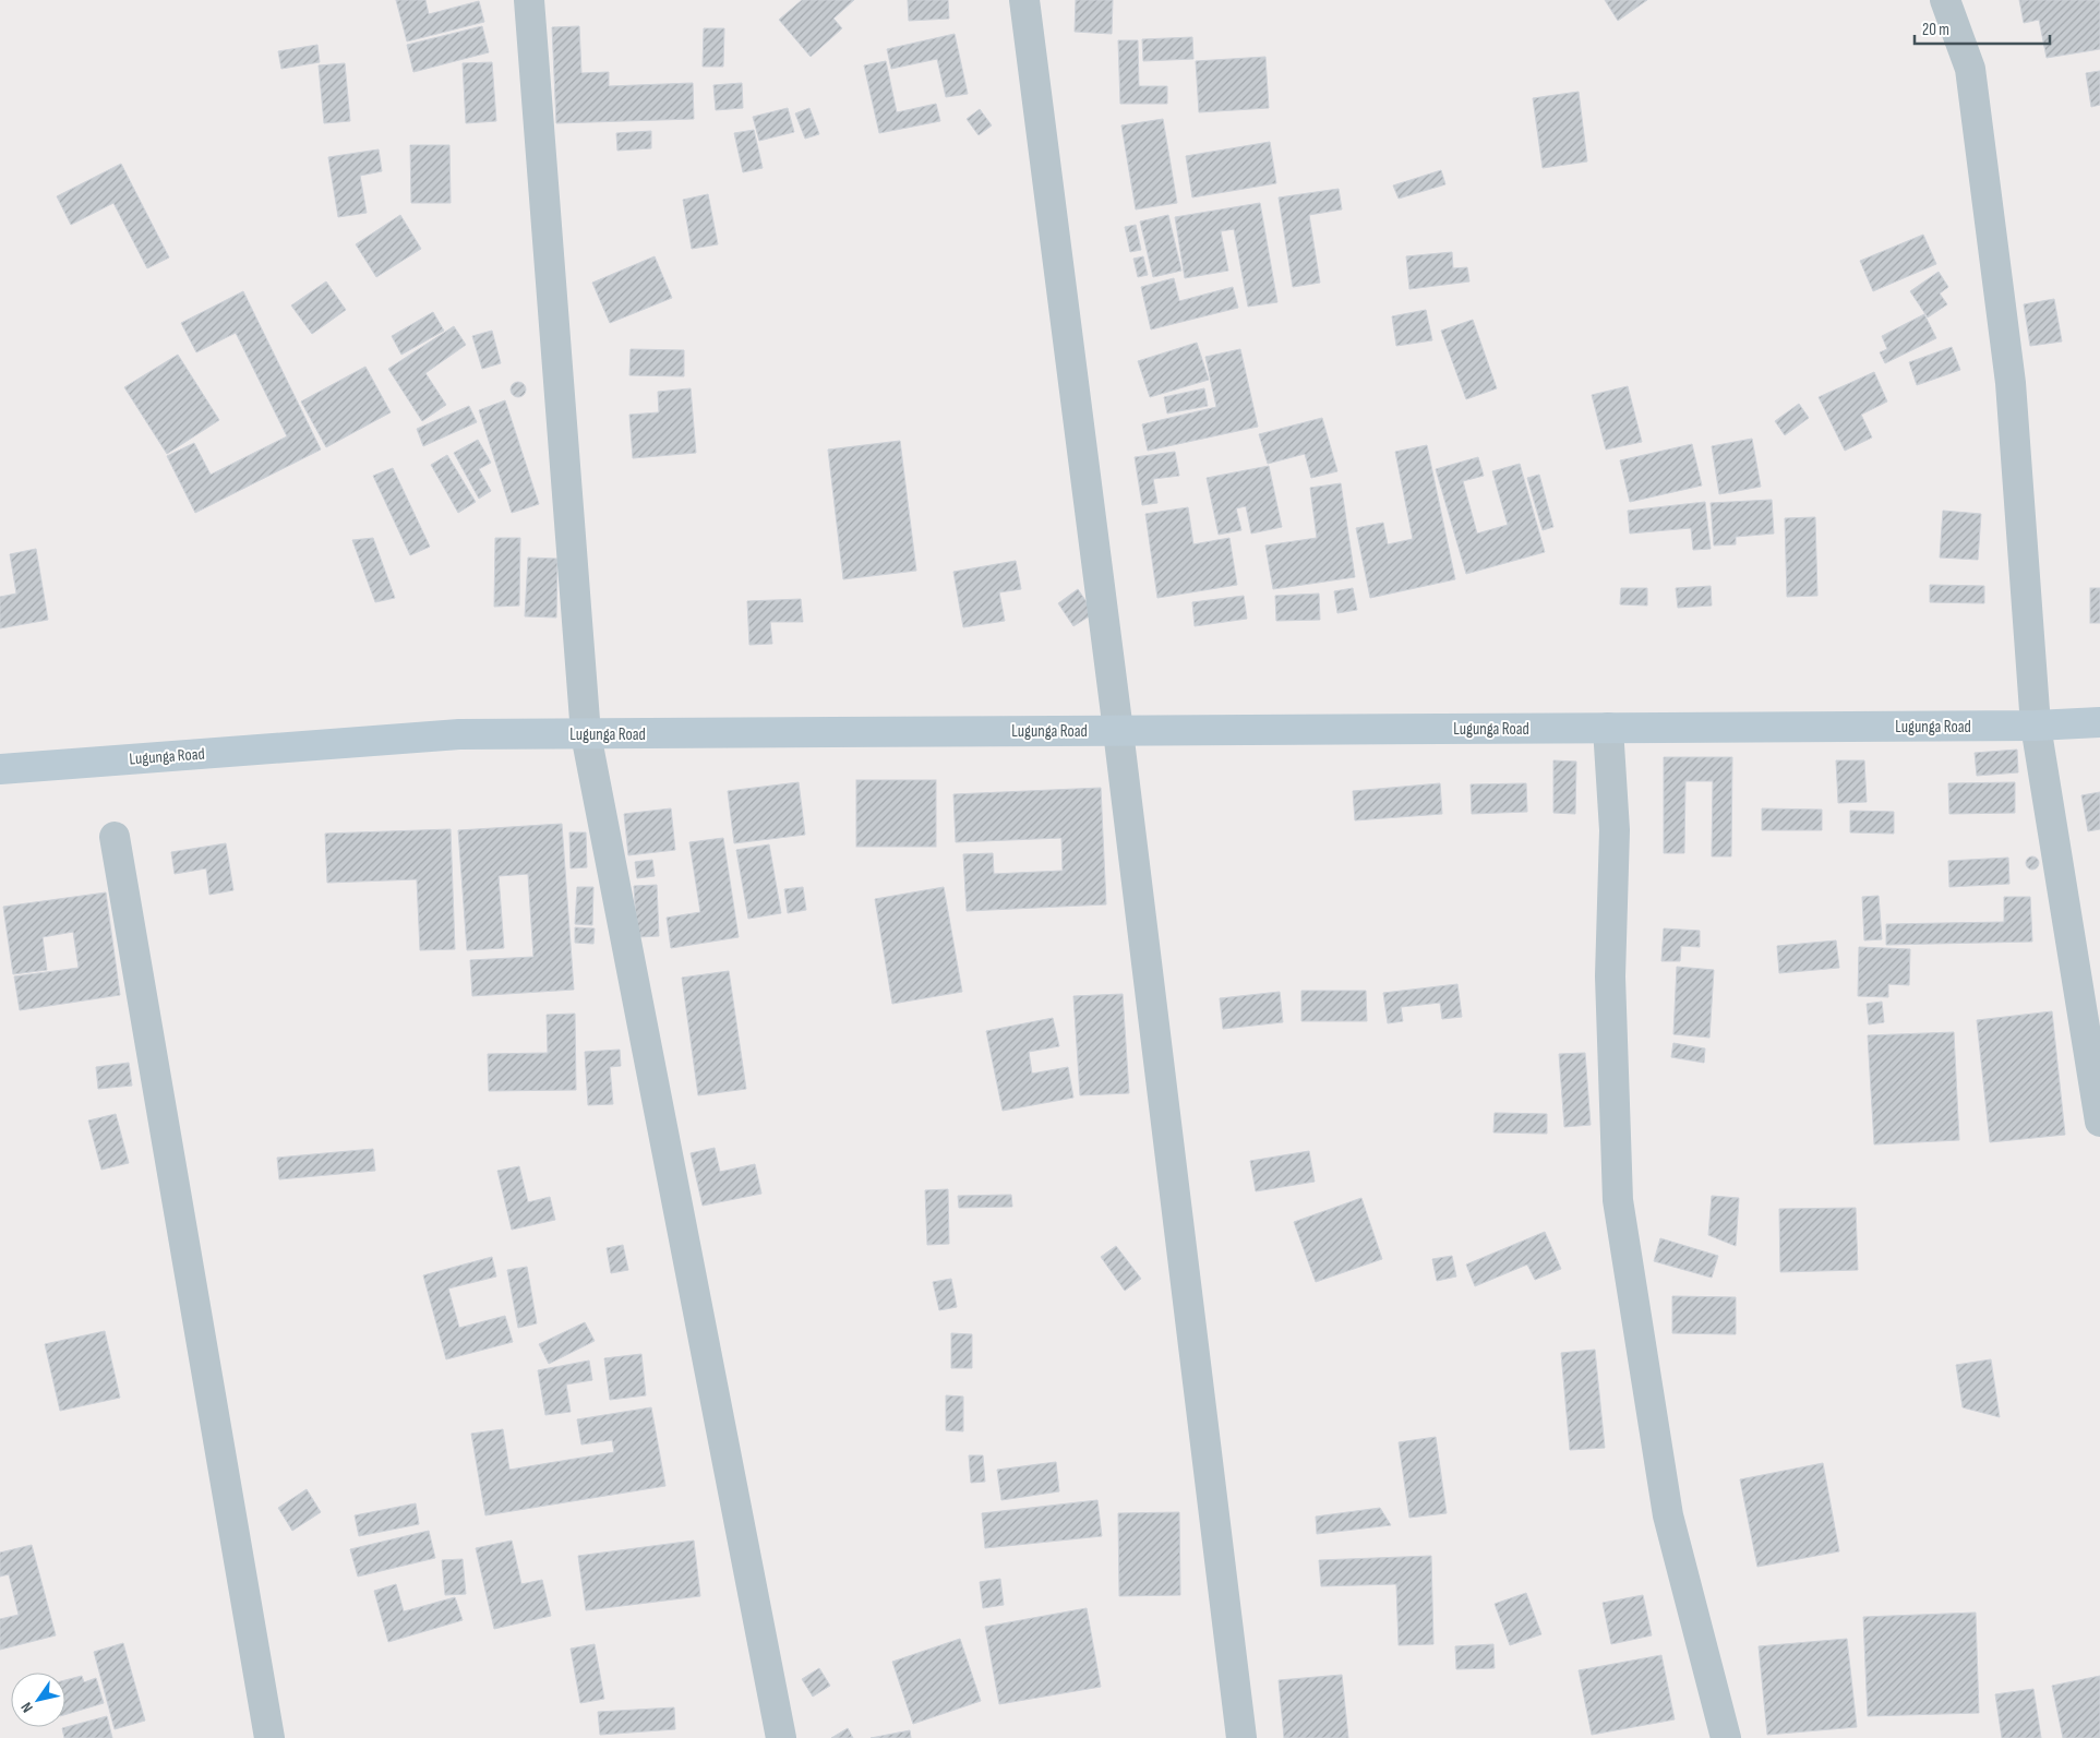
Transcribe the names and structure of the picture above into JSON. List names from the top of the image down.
{
  "streets": {
    "street": ["Lugunga Road"]
  },
  "scale_bar": "20 m",
  "north": "bottom left"
}
